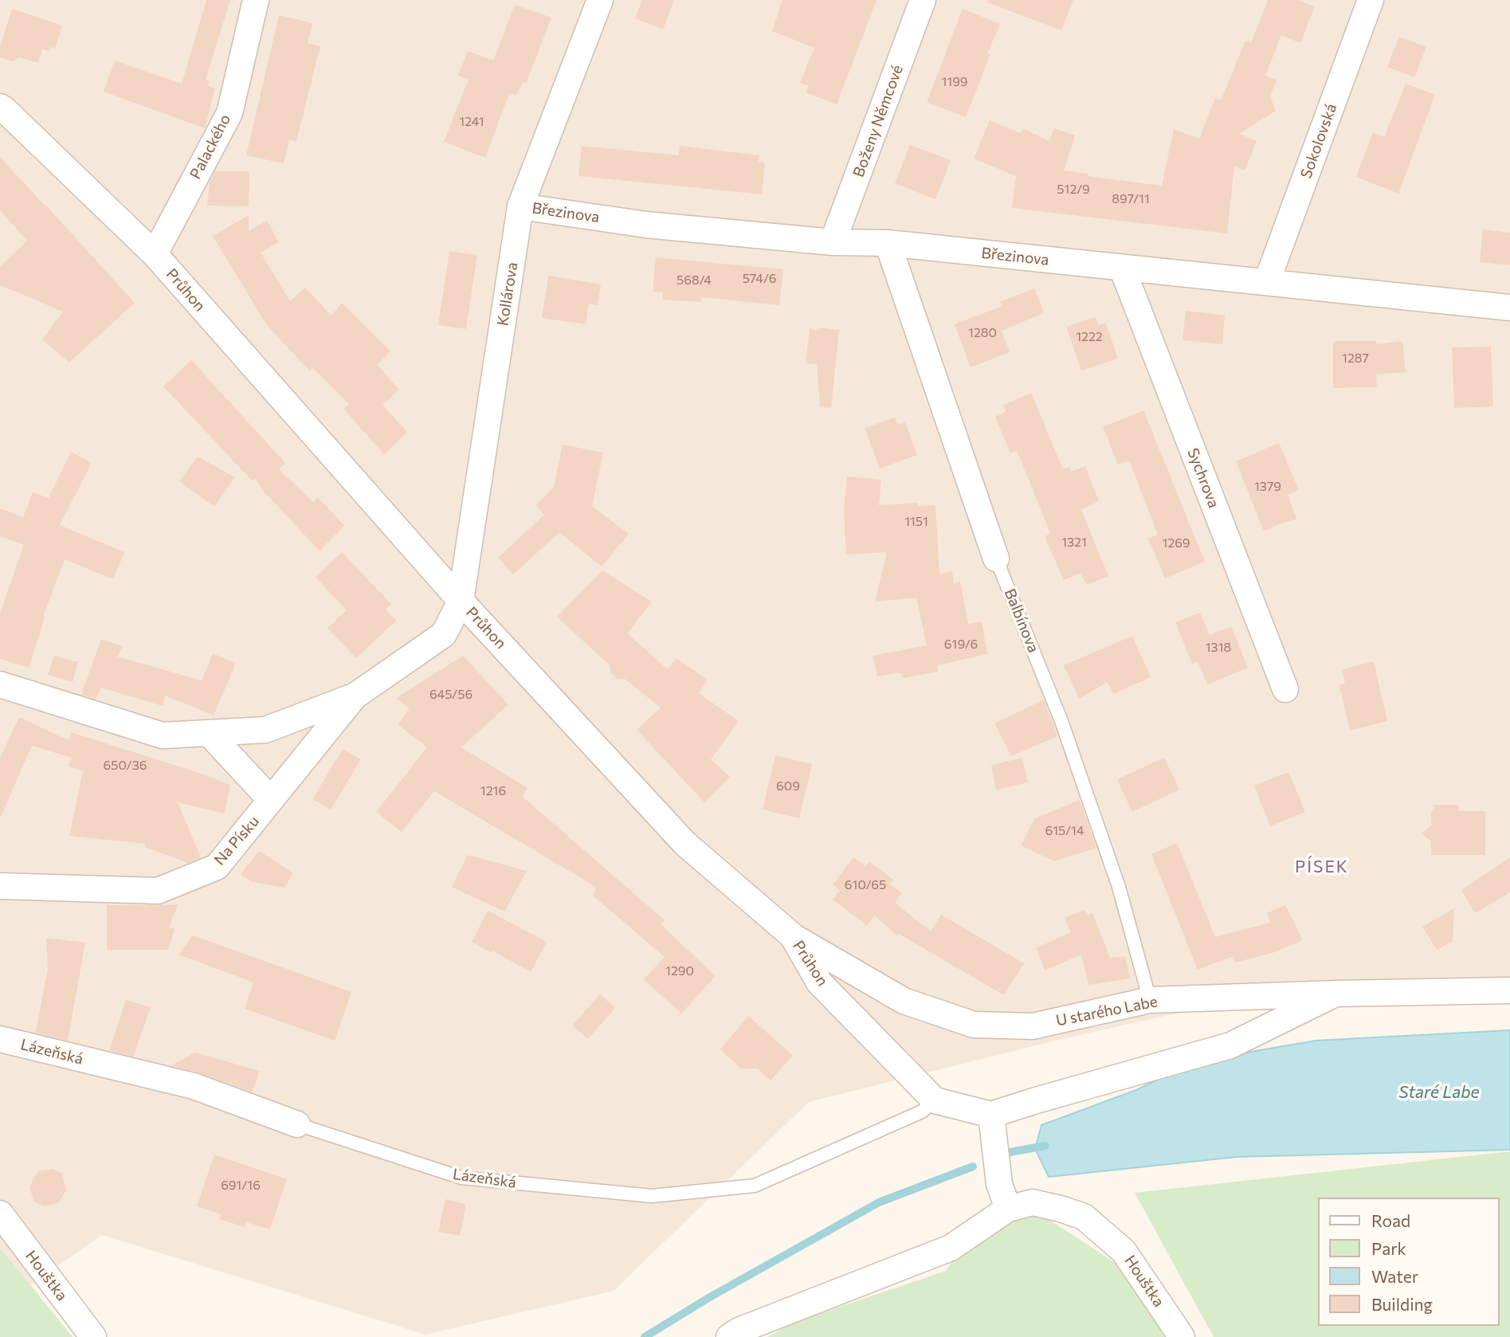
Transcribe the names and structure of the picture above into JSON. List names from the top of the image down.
{
  "streets": {
    "street": [
      "Boženy Němcové",
      "Sokolovská",
      "Palackého",
      "Březinova",
      "Průhon",
      "Kollárova",
      "Sychrova",
      "Balbínova",
      "Na Písku",
      "U starého Labe",
      "Lázeňská",
      "Houštka"
    ]
  },
  "crossings": [
    ["Boženy Němcové", "Březinova"],
    ["Sokolovská", "Březinova"],
    ["Palackého", "Průhon"],
    ["Březinova", "Kollárova"],
    ["Březinova", "Sychrova"],
    ["Březinova", "Balbínova"],
    ["Průhon", "Kollárova"],
    ["Průhon", "Na Písku"],
    ["Průhon", "U starého Labe"],
    ["Průhon", "Lázeňská"],
    ["Kollárova", "Na Písku"],
    ["Balbínova", "U starého Labe"]
  ],
  "districts": ["PÍSEK"],
  "water": ["Staré Labe"],
  "house_numbers": [
    "1199",
    "1241",
    "512/9",
    "897/11",
    "574/6",
    "568/4",
    "1280",
    "1222",
    "1287",
    "1379",
    "1151",
    "1321",
    "1269",
    "619/6",
    "1318",
    "645/56",
    "650/36",
    "609",
    "1216",
    "615/14",
    "610/65",
    "1290",
    "691/16"
  ],
  "legend": [
    "Road",
    "Park",
    "Water",
    "Building"
  ]
}
